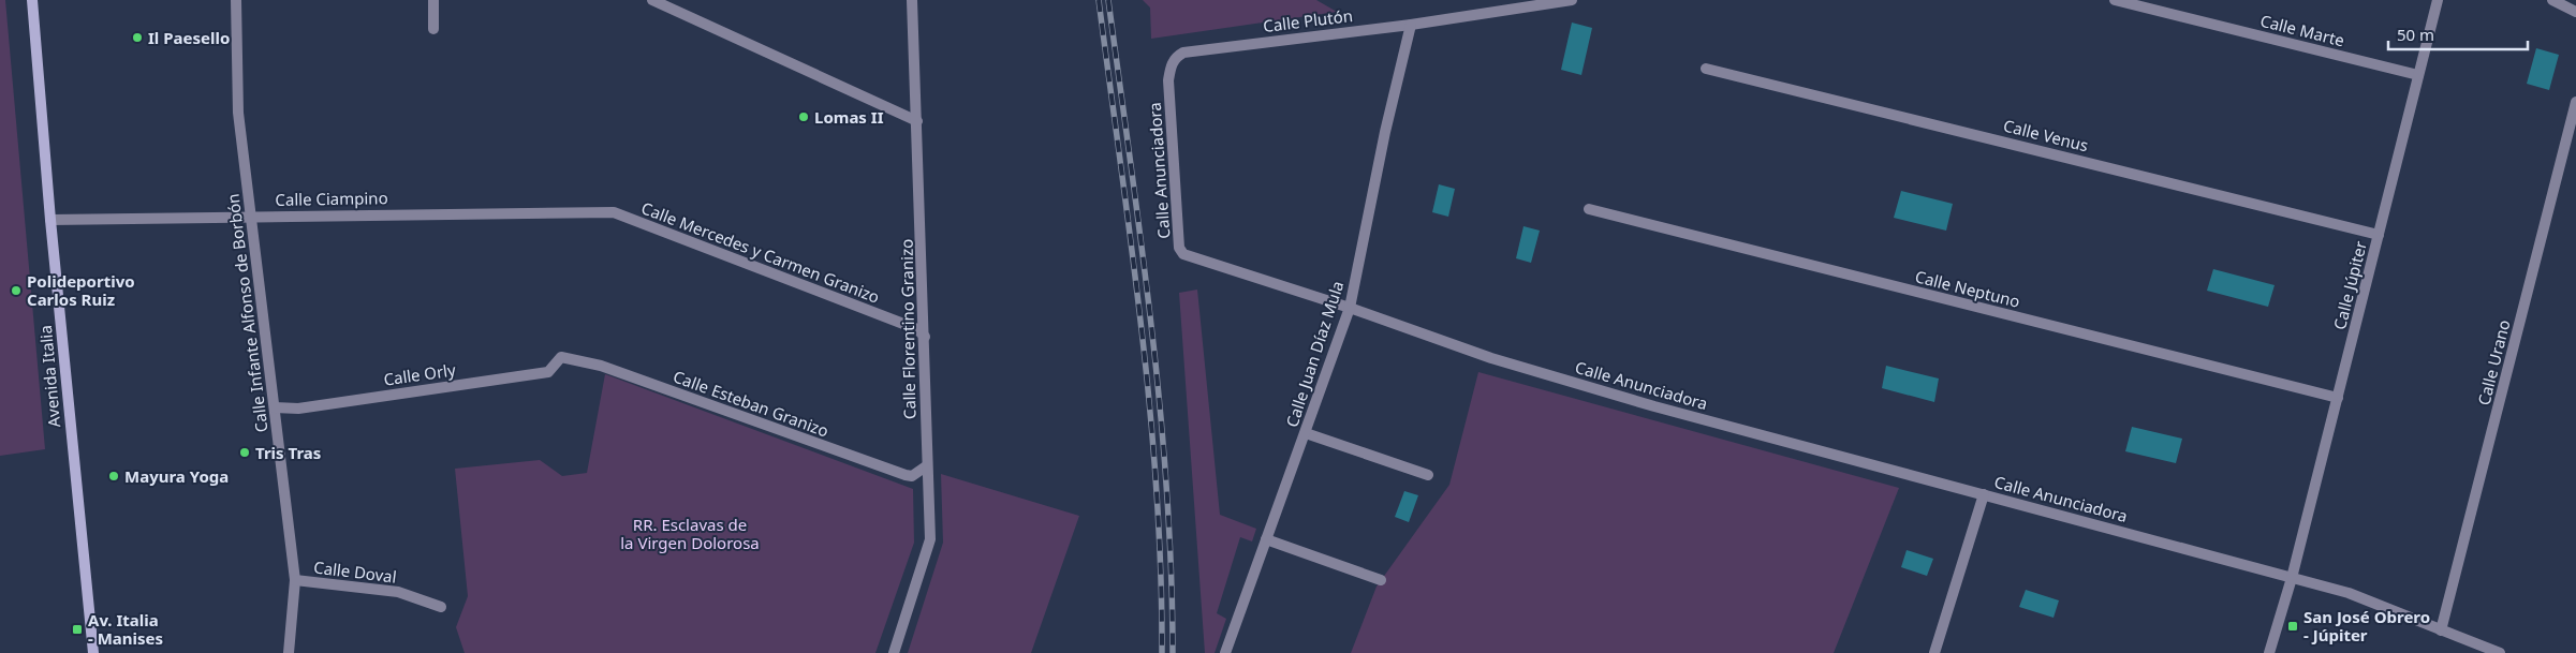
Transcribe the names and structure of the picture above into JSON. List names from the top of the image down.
{
  "streets": {
    "main road": ["Avenida Italia"],
    "street": [
      "Calle Plutón",
      "Calle Marte",
      "Calle Venus",
      "Calle Anunciadora",
      "Calle Ciampino",
      "Calle Mercedes y Carmen Granizo",
      "Calle Júpiter",
      "Calle Neptuno",
      "Calle Infante Alfonso de Borbón",
      "Calle Florentino Granizo",
      "Calle Juan Díaz Mula",
      "Calle Urano",
      "Calle Orly",
      "Calle Esteban Granizo",
      "Calle Doval"
    ]
  },
  "crossings": [
    ["Calle Plutón", "Calle Anunciadora"],
    ["Calle Plutón", "Calle Juan Díaz Mula"],
    ["Calle Marte", "Calle Júpiter"],
    ["Calle Venus", "Calle Júpiter"],
    ["Calle Anunciadora", "Calle Júpiter"],
    ["Calle Anunciadora", "Calle Juan Díaz Mula"],
    ["Calle Anunciadora", "Calle Urano"],
    ["Calle Ciampino", "Calle Mercedes y Carmen Granizo"],
    ["Calle Ciampino", "Calle Infante Alfonso de Borbón"],
    ["Calle Ciampino", "Avenida Italia"],
    ["Calle Mercedes y Carmen Granizo", "Calle Florentino Granizo"],
    ["Calle Júpiter", "Calle Neptuno"],
    ["Calle Infante Alfonso de Borbón", "Calle Orly"],
    ["Calle Infante Alfonso de Borbón", "Calle Doval"],
    ["Calle Florentino Granizo", "Calle Esteban Granizo"],
    ["Calle Orly", "Calle Esteban Granizo"]
  ],
  "parks": ["RR. Esclavas de la Virgen Dolorosa"],
  "places": {
    "other": [
      "Il Paesello",
      "Lomas II",
      "Polideportivo Carlos Ruiz",
      "Tris Tras",
      "Mayura Yoga"
    ],
    "transit": ["San José Obrero - Júpiter", "Av. Italia - Manises"]
  },
  "scale_bar": "50 m"
}
